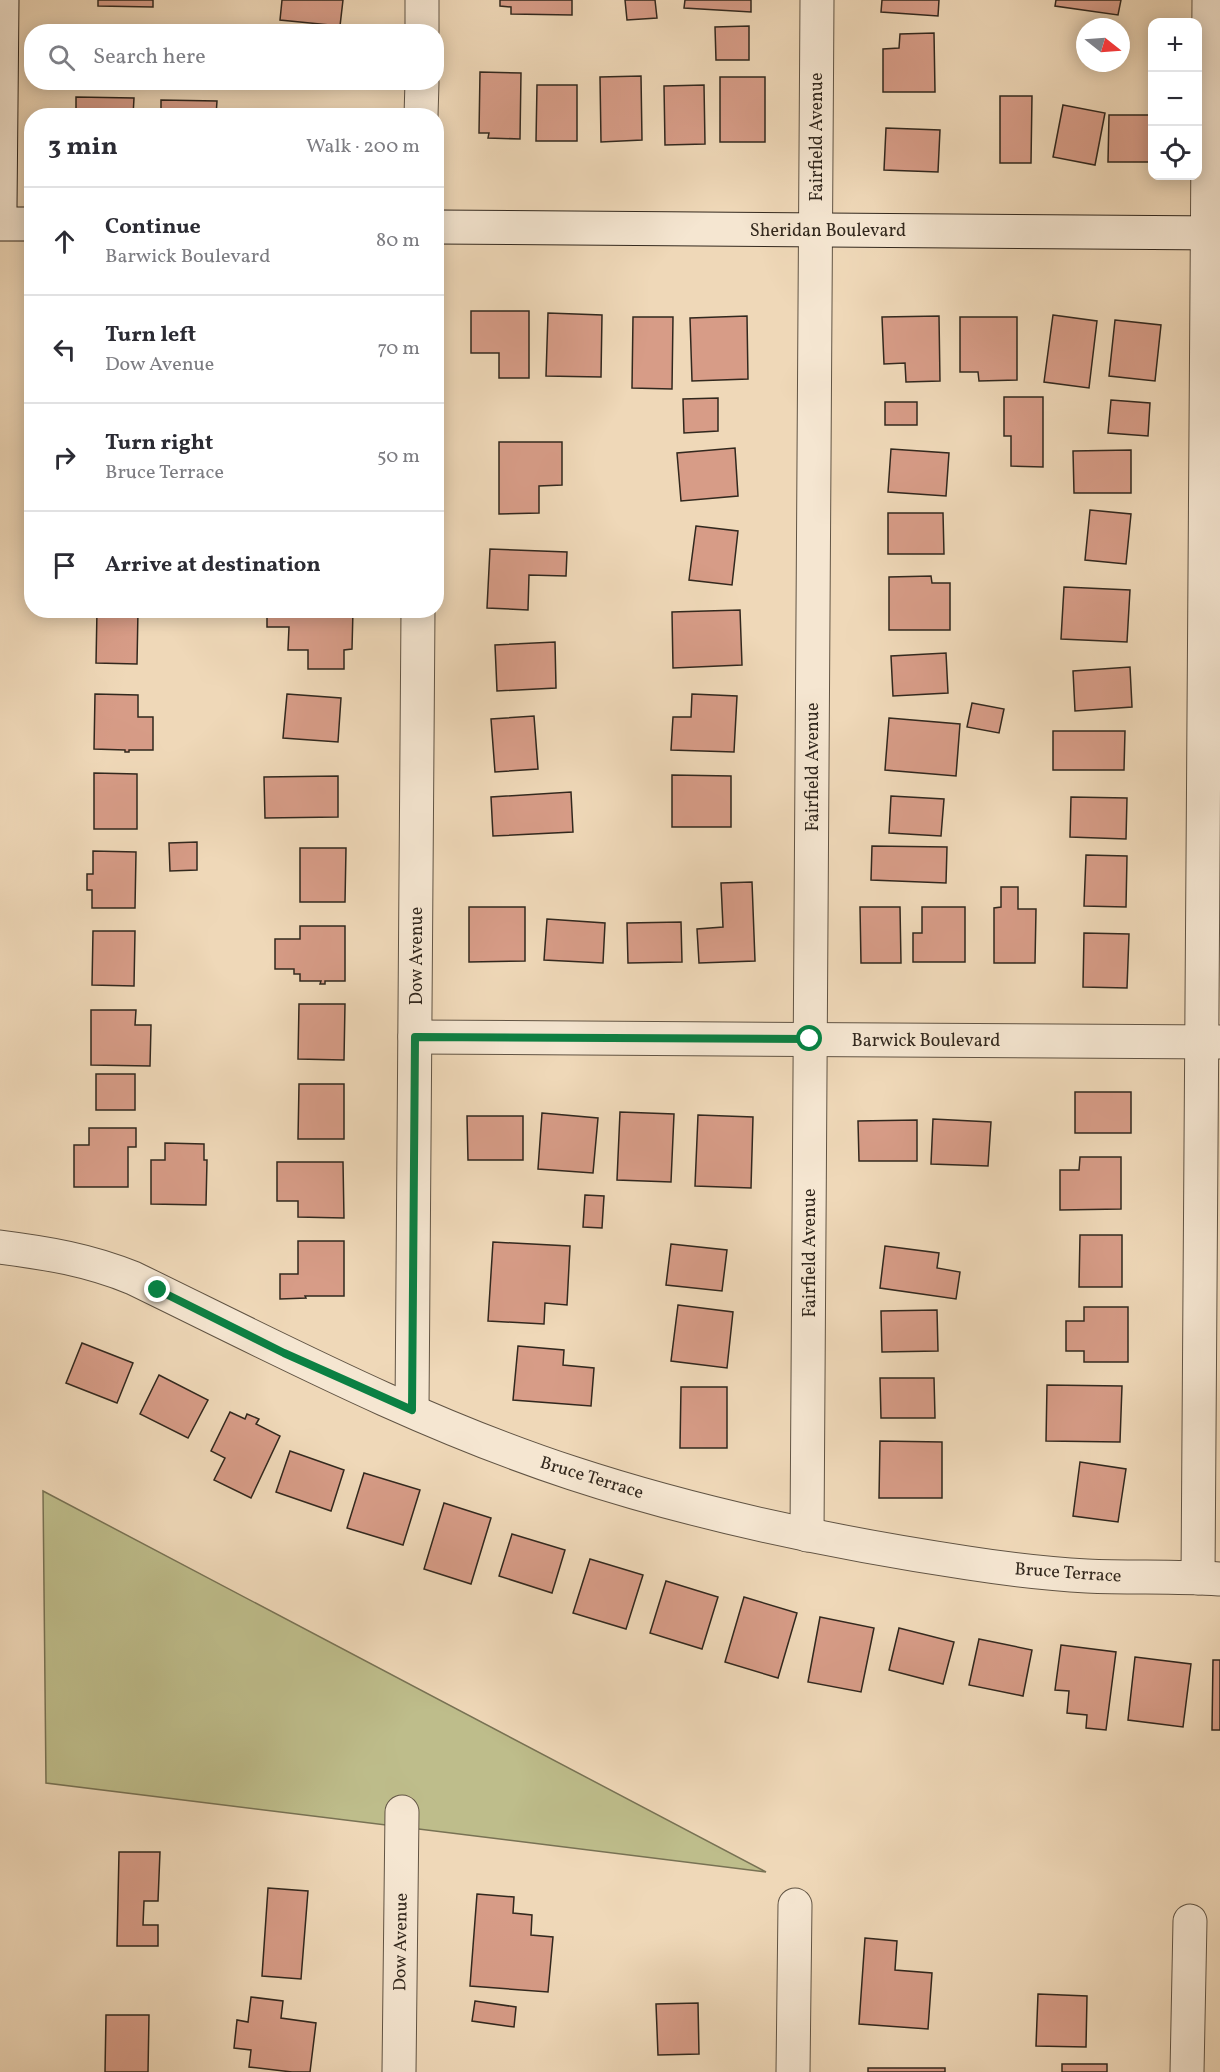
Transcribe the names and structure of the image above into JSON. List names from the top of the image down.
{
  "streets": {
    "street": [
      "Fairfield Avenue",
      "Sheridan Boulevard",
      "Dow Avenue",
      "Barwick Boulevard",
      "Bruce Terrace"
    ]
  },
  "crossings": [
    ["Fairfield Avenue", "Sheridan Boulevard"],
    ["Fairfield Avenue", "Barwick Boulevard"],
    ["Fairfield Avenue", "Bruce Terrace"],
    ["Dow Avenue", "Barwick Boulevard"],
    ["Dow Avenue", "Bruce Terrace"]
  ],
  "north": "right",
  "page": {
    "map_buttons": ["+", "−"],
    "search": "Search here",
    "heading": ["3 min", "Walk · 200 m"],
    "list": [
      ["Continue", "Barwick Boulevard", "80 m"],
      ["Turn left", "Dow Avenue", "70 m"],
      ["Turn right", "Bruce Terrace", "50 m"],
      "Arrive at destination"
    ]
  }
}
